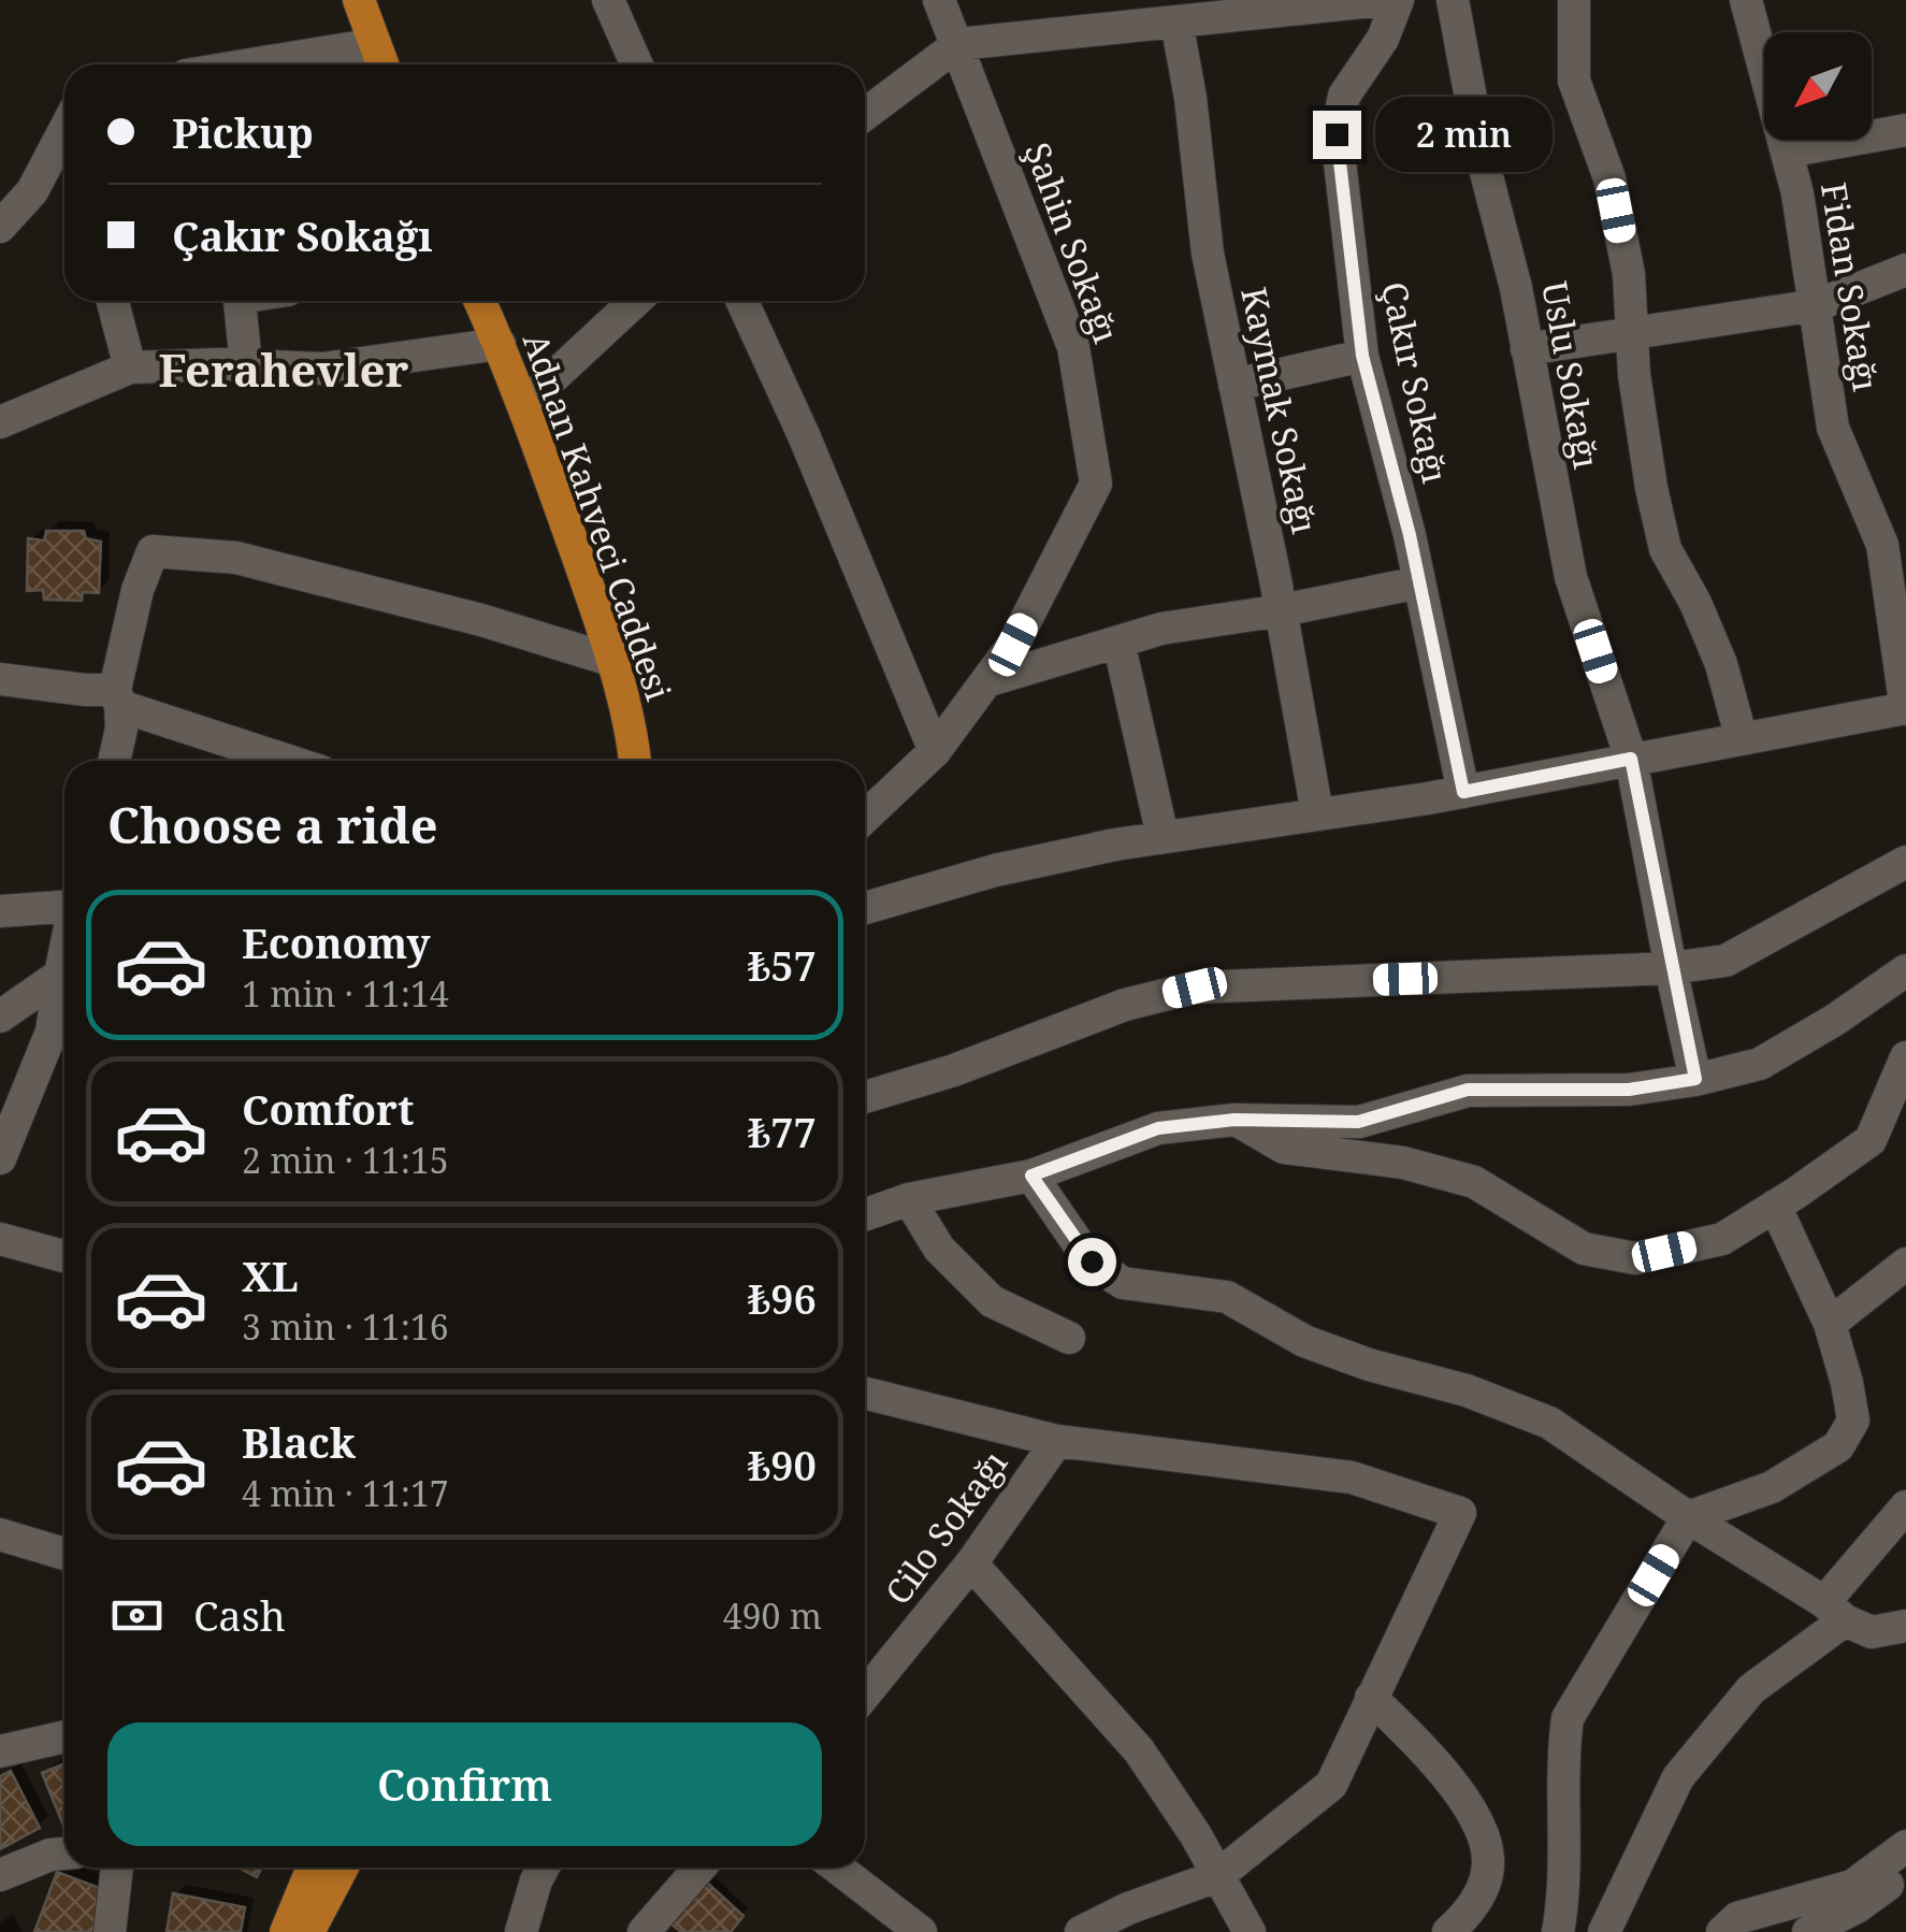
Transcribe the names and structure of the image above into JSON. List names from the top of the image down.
{
  "streets": {
    "main road": ["Adnan Kahveci Caddesi"],
    "street": [
      "Şahin Sokağı",
      "Fidan Sokağı",
      "Uslu Sokağı",
      "Çakır Sokağı",
      "Kaymak Sokağı",
      "Cilo Sokağı"
    ]
  },
  "districts": ["Ferahevler"],
  "north": "bottom left",
  "page": {
    "banner": ["Pickup", "Çakır Sokağı"],
    "bubble": "2 min",
    "heading": "Choose a ride",
    "list": [
      {
        "name": "Economy",
        "note": "1 min · 11:14",
        "value": "₺57"
      },
      {
        "name": "Comfort",
        "note": "2 min · 11:15",
        "value": "₺77"
      },
      {
        "name": "XL",
        "note": "3 min · 11:16",
        "value": "₺96"
      },
      {
        "name": "Black",
        "note": "4 min · 11:17",
        "value": "₺90"
      }
    ],
    "pay": ["Cash", "490 m"],
    "buttons": "Confirm"
  }
}
